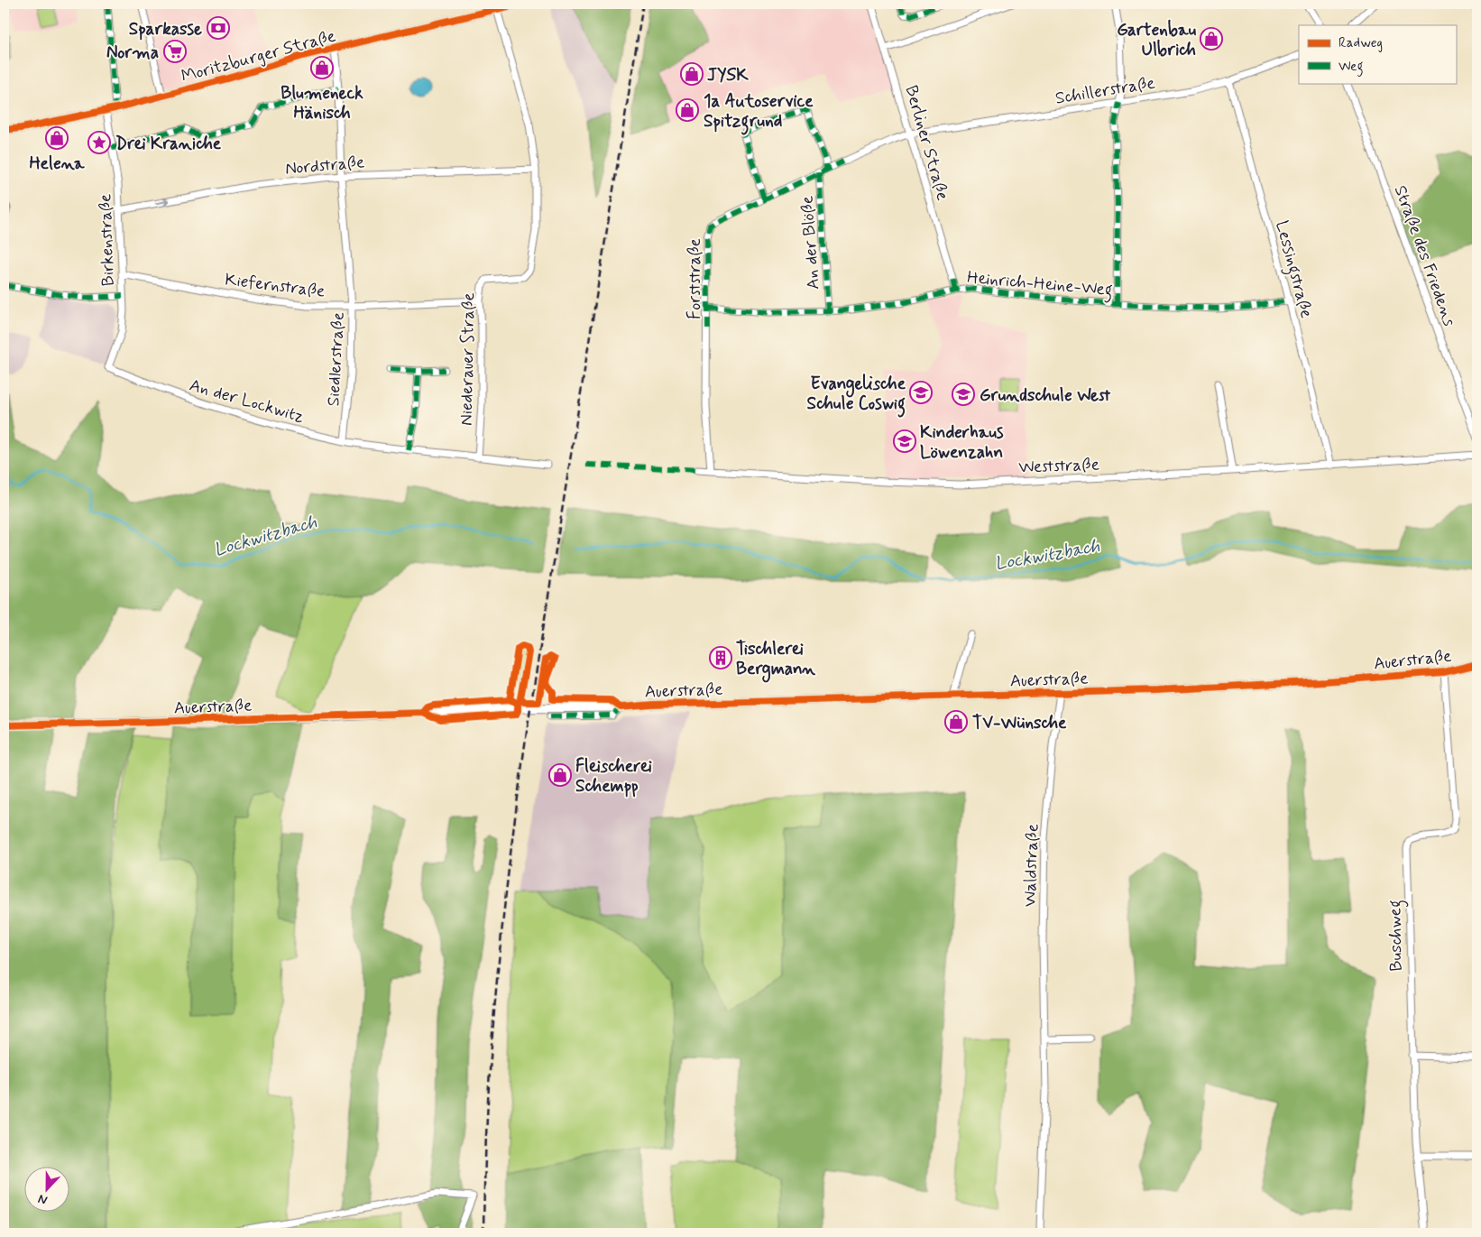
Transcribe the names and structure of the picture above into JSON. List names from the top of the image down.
{
  "streets": {
    "street": [
      "Moritzburger Straße",
      "Schillerstraße",
      "Berliner Straße",
      "Nordstraße",
      "Birkenstraße",
      "An der Blöße",
      "Straße des Friedens",
      "Lessingstraße",
      "Forststraße",
      "Heinrich-Heine-Weg",
      "Kiefernstraße",
      "Siedlerstraße",
      "Niederauer Straße",
      "An der Lockwitz",
      "Weststraße",
      "Auerstraße",
      "Waldstraße",
      "Buschweg"
    ]
  },
  "crossings": [
    ["Moritzburger Straße", "Birkenstraße"],
    ["Moritzburger Straße", "Siedlerstraße"],
    ["Moritzburger Straße", "Niederauer Straße"],
    ["Schillerstraße", "Berliner Straße"],
    ["Schillerstraße", "Lessingstraße"],
    ["Schillerstraße", "Forststraße"],
    ["Berliner Straße", "Forststraße"],
    ["Berliner Straße", "Heinrich-Heine-Weg"],
    ["Nordstraße", "Birkenstraße"],
    ["Nordstraße", "Siedlerstraße"],
    ["Nordstraße", "Niederauer Straße"],
    ["Birkenstraße", "Kiefernstraße"],
    ["Birkenstraße", "An der Lockwitz"],
    ["An der Blöße", "Forststraße"],
    ["An der Blöße", "Heinrich-Heine-Weg"],
    ["Lessingstraße", "Heinrich-Heine-Weg"],
    ["Lessingstraße", "Weststraße"],
    ["Forststraße", "Heinrich-Heine-Weg"],
    ["Forststraße", "Weststraße"],
    ["Kiefernstraße", "Siedlerstraße"],
    ["Kiefernstraße", "Niederauer Straße"],
    ["Siedlerstraße", "An der Lockwitz"],
    ["Niederauer Straße", "An der Lockwitz"],
    ["Auerstraße", "Waldstraße"],
    ["Auerstraße", "Buschweg"]
  ],
  "one_way": ["Nordstraße"],
  "water": ["Lockwitzbach"],
  "places": {
    "bank": ["Sparkasse"],
    "shop": [
      "Gartenbau Ulbrich",
      "Blumeneck Hänisch",
      "JYSK",
      "1a Autoservice Spitzgrund",
      "Helena",
      "TV-Wünsche",
      "Fleischerei Schempp"
    ],
    "supermarket": ["Norma"],
    "place": ["Drei Kraniche"],
    "school or university": ["Evangelische Schule Coswig", "Grundschule West", "Kinderhaus Löwenzahn"],
    "building": ["Tischlerei Bergmann"]
  },
  "legend": ["Radweg", "Weg"],
  "north": "bottom"
}
